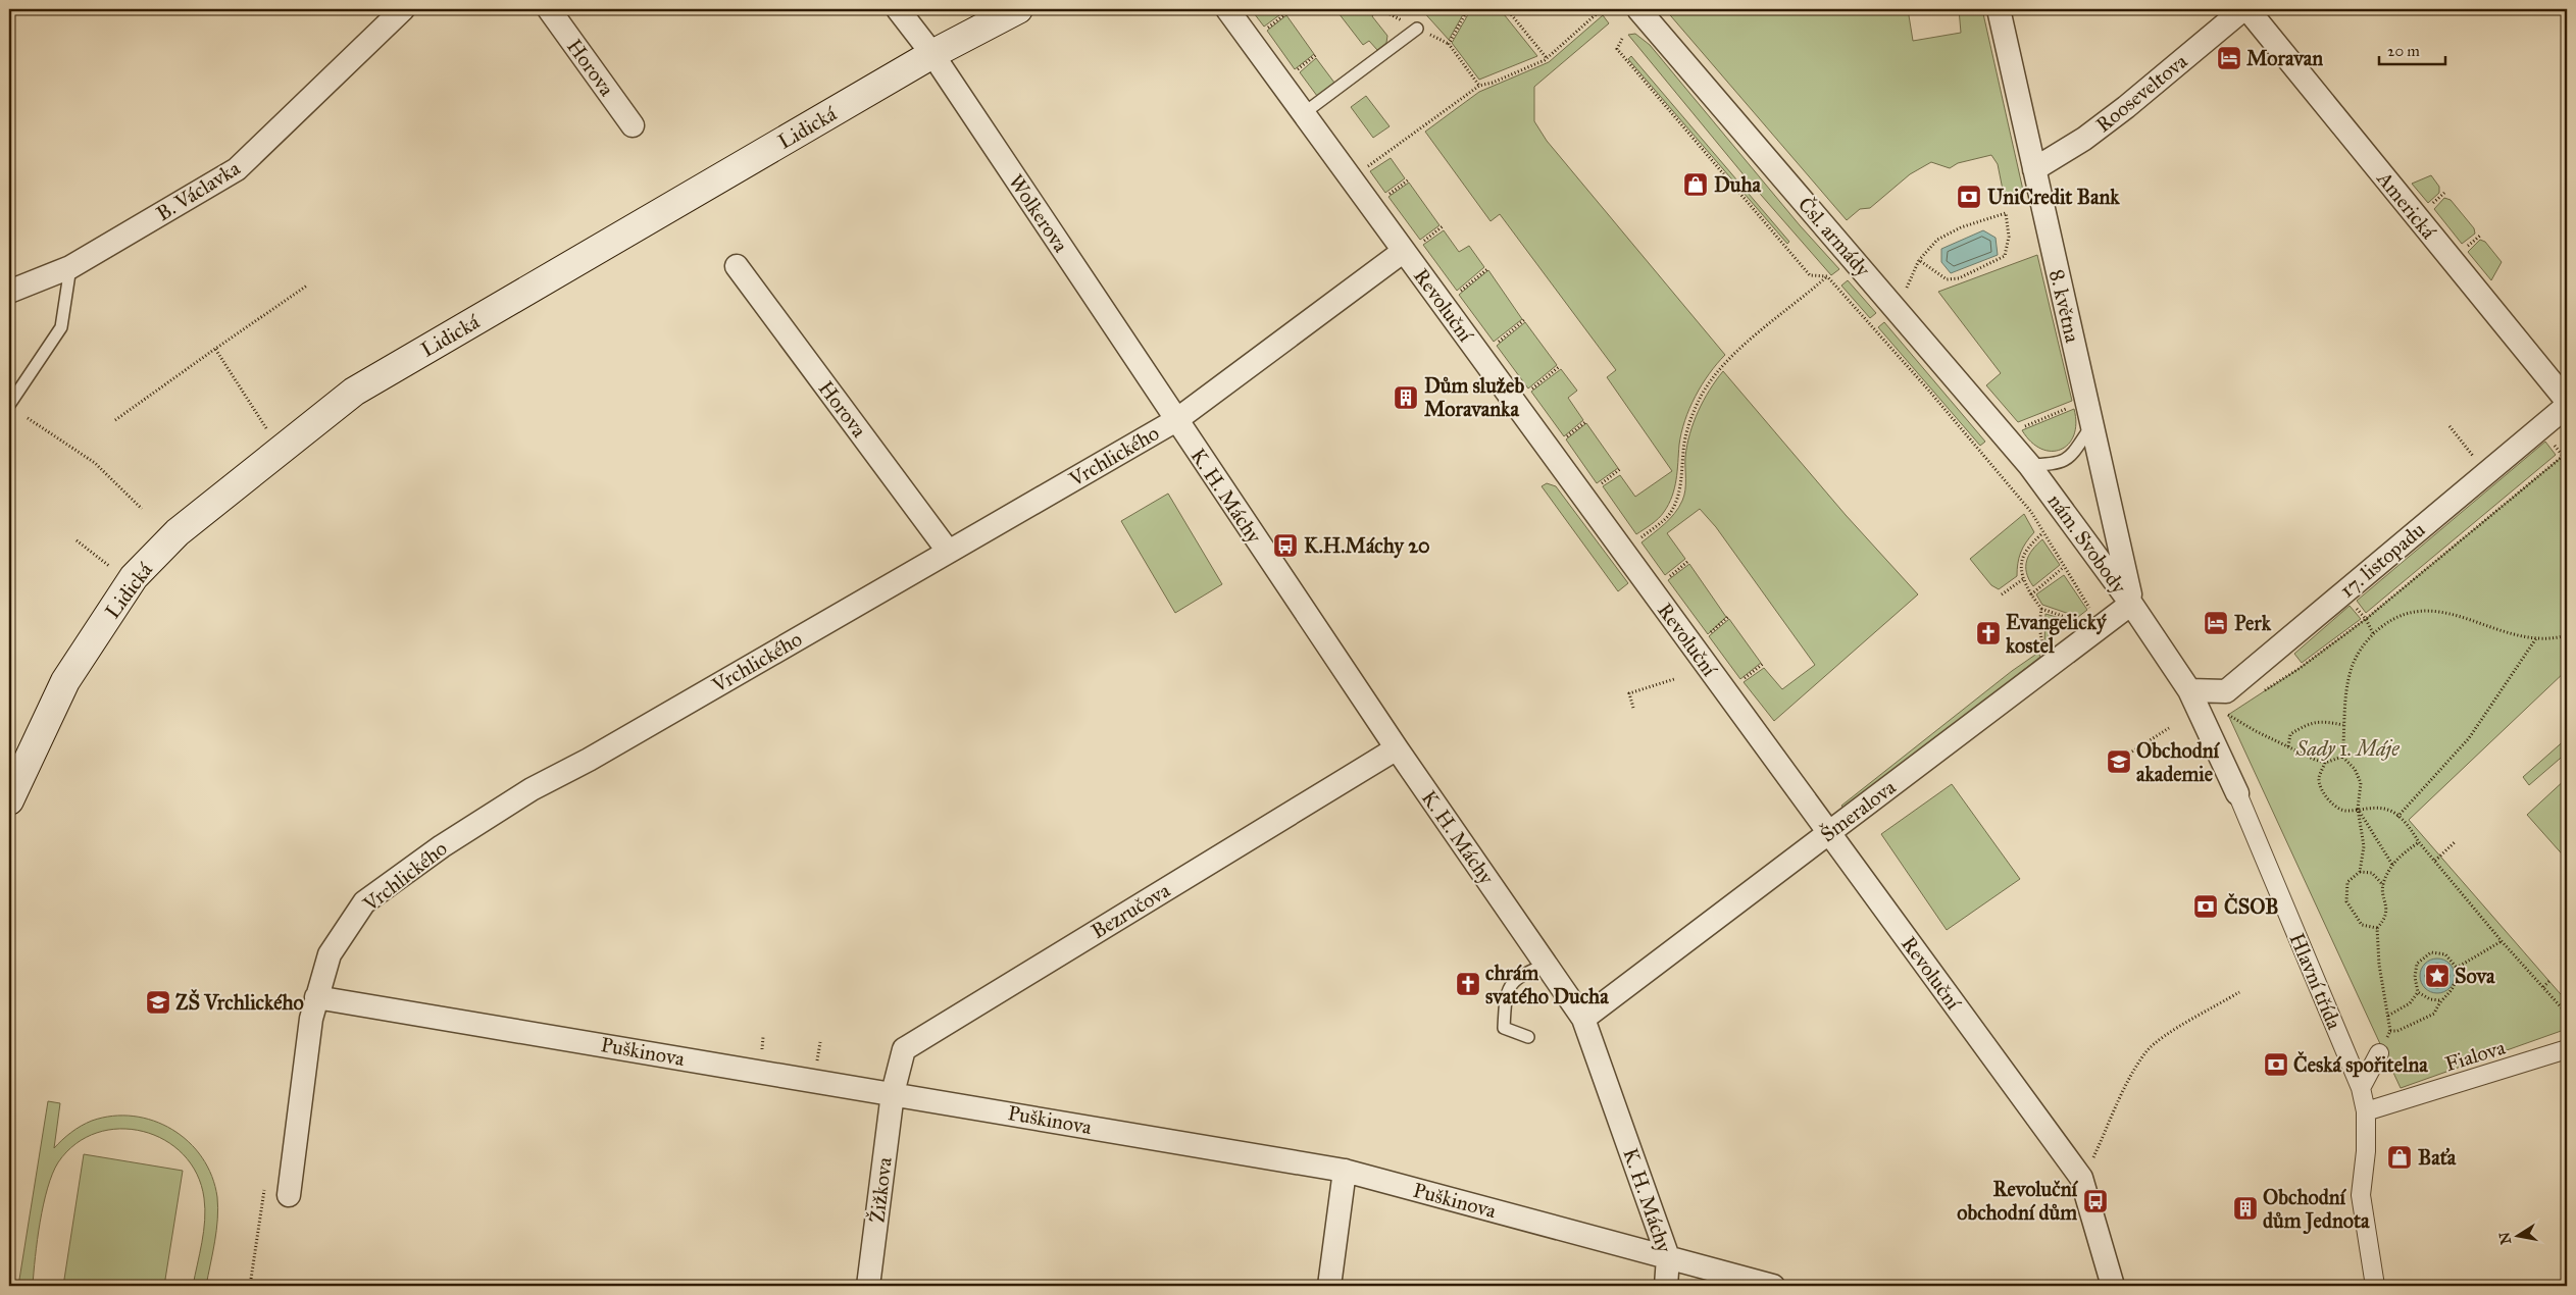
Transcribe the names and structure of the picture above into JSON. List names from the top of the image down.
{
  "streets": {
    "main road": ["Lidická"],
    "street": [
      "Horova",
      "Rooseveltova",
      "B. Václavka",
      "Americká",
      "Wolkerova",
      "Čsl. armády",
      "Revoluční",
      "8. května",
      "Vrchlického",
      "K. H. Máchy",
      "nám. Svobody",
      "17. listopadu",
      "Šmeralova",
      "Bezručova",
      "Hlavní třída",
      "Puškinova",
      "Fialova",
      "Žižkova"
    ]
  },
  "crossings": [
    ["Horova", "Vrchlického"],
    ["Rooseveltova", "Americká"],
    ["Rooseveltova", "8. května"],
    ["Lidická", "Wolkerova"],
    ["Wolkerova", "Vrchlického"],
    ["Wolkerova", "K. H. Máchy"],
    ["Čsl. armády", "nám. Svobody"],
    ["Revoluční", "Vrchlického"],
    ["Revoluční", "Šmeralova"],
    ["8. května", "nám. Svobody"],
    ["8. května", "Šmeralova"],
    ["Vrchlického", "K. H. Máchy"],
    ["Vrchlického", "Puškinova"],
    ["K. H. Máchy", "Šmeralova"],
    ["K. H. Máchy", "Bezručova"],
    ["K. H. Máchy", "Puškinova"],
    ["nám. Svobody", "17. listopadu"],
    ["nám. Svobody", "Šmeralova"],
    ["nám. Svobody", "Hlavní třída"],
    ["17. listopadu", "Hlavní třída"],
    ["Bezručova", "Puškinova"],
    ["Bezručova", "Žižkova"],
    ["Hlavní třída", "Fialova"],
    ["Puškinova", "Žižkova"]
  ],
  "parks": ["Sady 1. Máje"],
  "places": {
    "hotel": ["Moravan", "Perk"],
    "shop": ["Duha", "Baťa"],
    "bank": ["UniCredit Bank", "ČSOB", "Česká spořitelna"],
    "building": ["Dům služeb Moravanka", "Obchodní dům Jednota"],
    "bus stop": ["K.H.Máchy 20", "Revoluční obchodní dům"],
    "church": ["Evangelický kostel", "chrám svatého Ducha"],
    "school or university": ["Obchodní akademie", "ZŠ Vrchlického"],
    "place": ["Sova"]
  },
  "scale_bar": "20 m",
  "north": "left"
}
